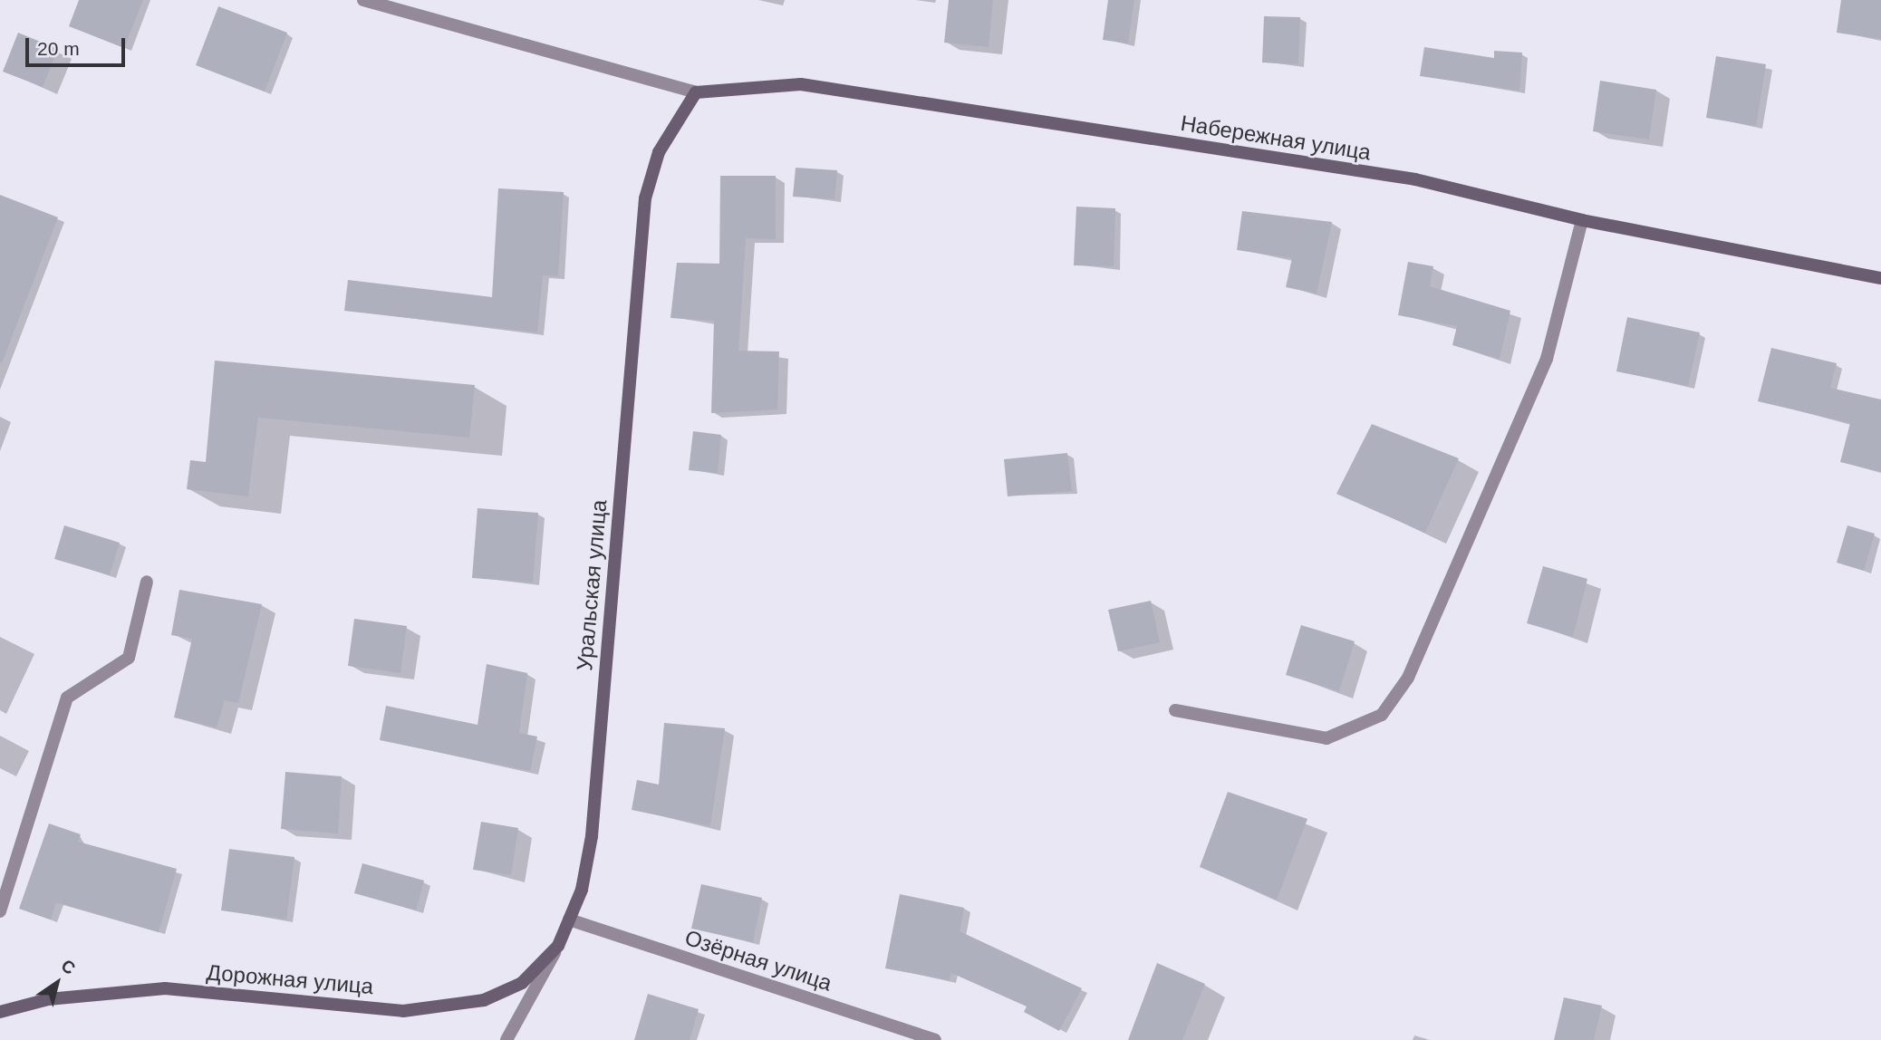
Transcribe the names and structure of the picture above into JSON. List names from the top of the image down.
{
  "streets": {
    "street": [
      "Набережная улица",
      "Уральская улица",
      "Озёрная улица",
      "Дорожная улица"
    ]
  },
  "crossings": [
    ["Набережная улица", "Уральская улица"],
    ["Уральская улица", "Озёрная улица"],
    ["Уральская улица", "Дорожная улица"]
  ],
  "scale_bar": "20 m",
  "north": "top right"
}
